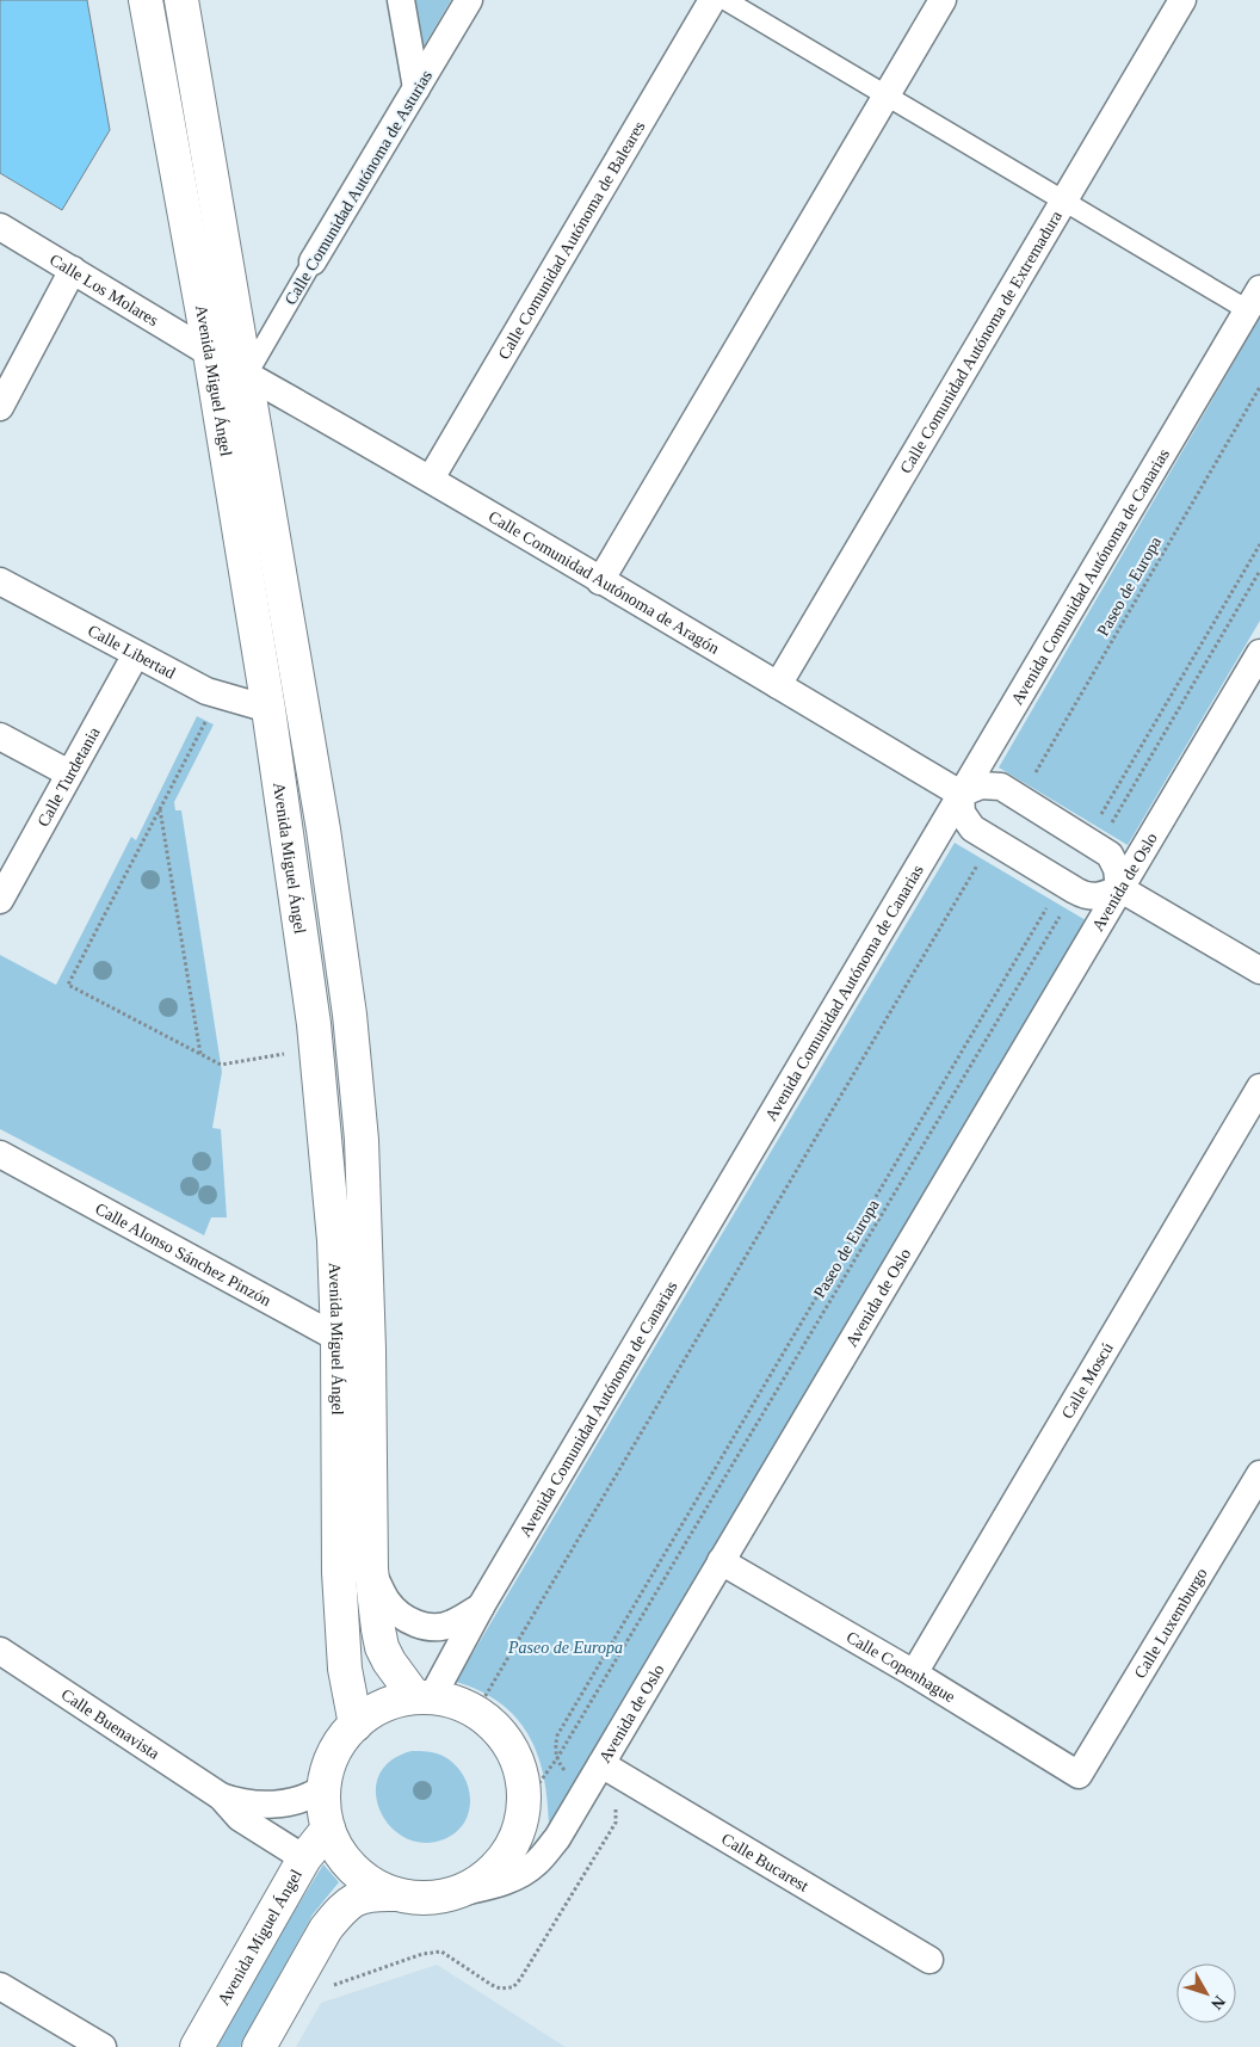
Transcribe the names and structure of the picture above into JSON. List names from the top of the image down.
{
  "streets": {
    "street": [
      "Calle Comunidad Autónoma de Asturias",
      "Calle Comunidad Autónoma de Baleares",
      "Calle Los Molares",
      "Calle Comunidad Autónoma de Extremadura",
      "Avenida Miguel Ángel",
      "Avenida Comunidad Autónoma de Canarias",
      "Calle Comunidad Autónoma de Aragón",
      "Calle Libertad",
      "Calle Turdetania",
      "Avenida de Oslo",
      "Calle Alonso Sánchez Pinzón",
      "Calle Moscú",
      "Calle Luxemburgo",
      "Calle Copenhague",
      "Calle Buenavista",
      "Calle Bucarest"
    ],
    "path": ["Paseo de Europa"]
  },
  "crossings": [
    ["Calle Comunidad Autónoma de Asturias", "Avenida Miguel Ángel"],
    ["Calle Comunidad Autónoma de Asturias", "Calle Comunidad Autónoma de Aragón"],
    ["Calle Comunidad Autónoma de Baleares", "Calle Comunidad Autónoma de Aragón"],
    ["Calle Los Molares", "Avenida Miguel Ángel"],
    ["Calle Comunidad Autónoma de Extremadura", "Calle Comunidad Autónoma de Aragón"],
    ["Avenida Miguel Ángel", "Avenida Comunidad Autónoma de Canarias"],
    ["Avenida Miguel Ángel", "Calle Comunidad Autónoma de Aragón"],
    ["Avenida Miguel Ángel", "Paseo de Europa"],
    ["Avenida Miguel Ángel", "Calle Libertad"],
    ["Avenida Miguel Ángel", "Avenida de Oslo"],
    ["Avenida Miguel Ángel", "Calle Alonso Sánchez Pinzón"],
    ["Avenida Miguel Ángel", "Calle Buenavista"],
    ["Avenida Comunidad Autónoma de Canarias", "Calle Comunidad Autónoma de Aragón"],
    ["Avenida Comunidad Autónoma de Canarias", "Paseo de Europa"],
    ["Avenida Comunidad Autónoma de Canarias", "Avenida de Oslo"],
    ["Avenida Comunidad Autónoma de Canarias", "Calle Buenavista"],
    ["Paseo de Europa", "Avenida de Oslo"],
    ["Paseo de Europa", "Calle Buenavista"],
    ["Calle Libertad", "Calle Turdetania"],
    ["Avenida de Oslo", "Calle Copenhague"],
    ["Avenida de Oslo", "Calle Buenavista"],
    ["Avenida de Oslo", "Calle Bucarest"],
    ["Calle Moscú", "Calle Copenhague"],
    ["Calle Luxemburgo", "Calle Copenhague"]
  ],
  "parks": ["Paseo de Europa"],
  "north": "bottom right"
}
